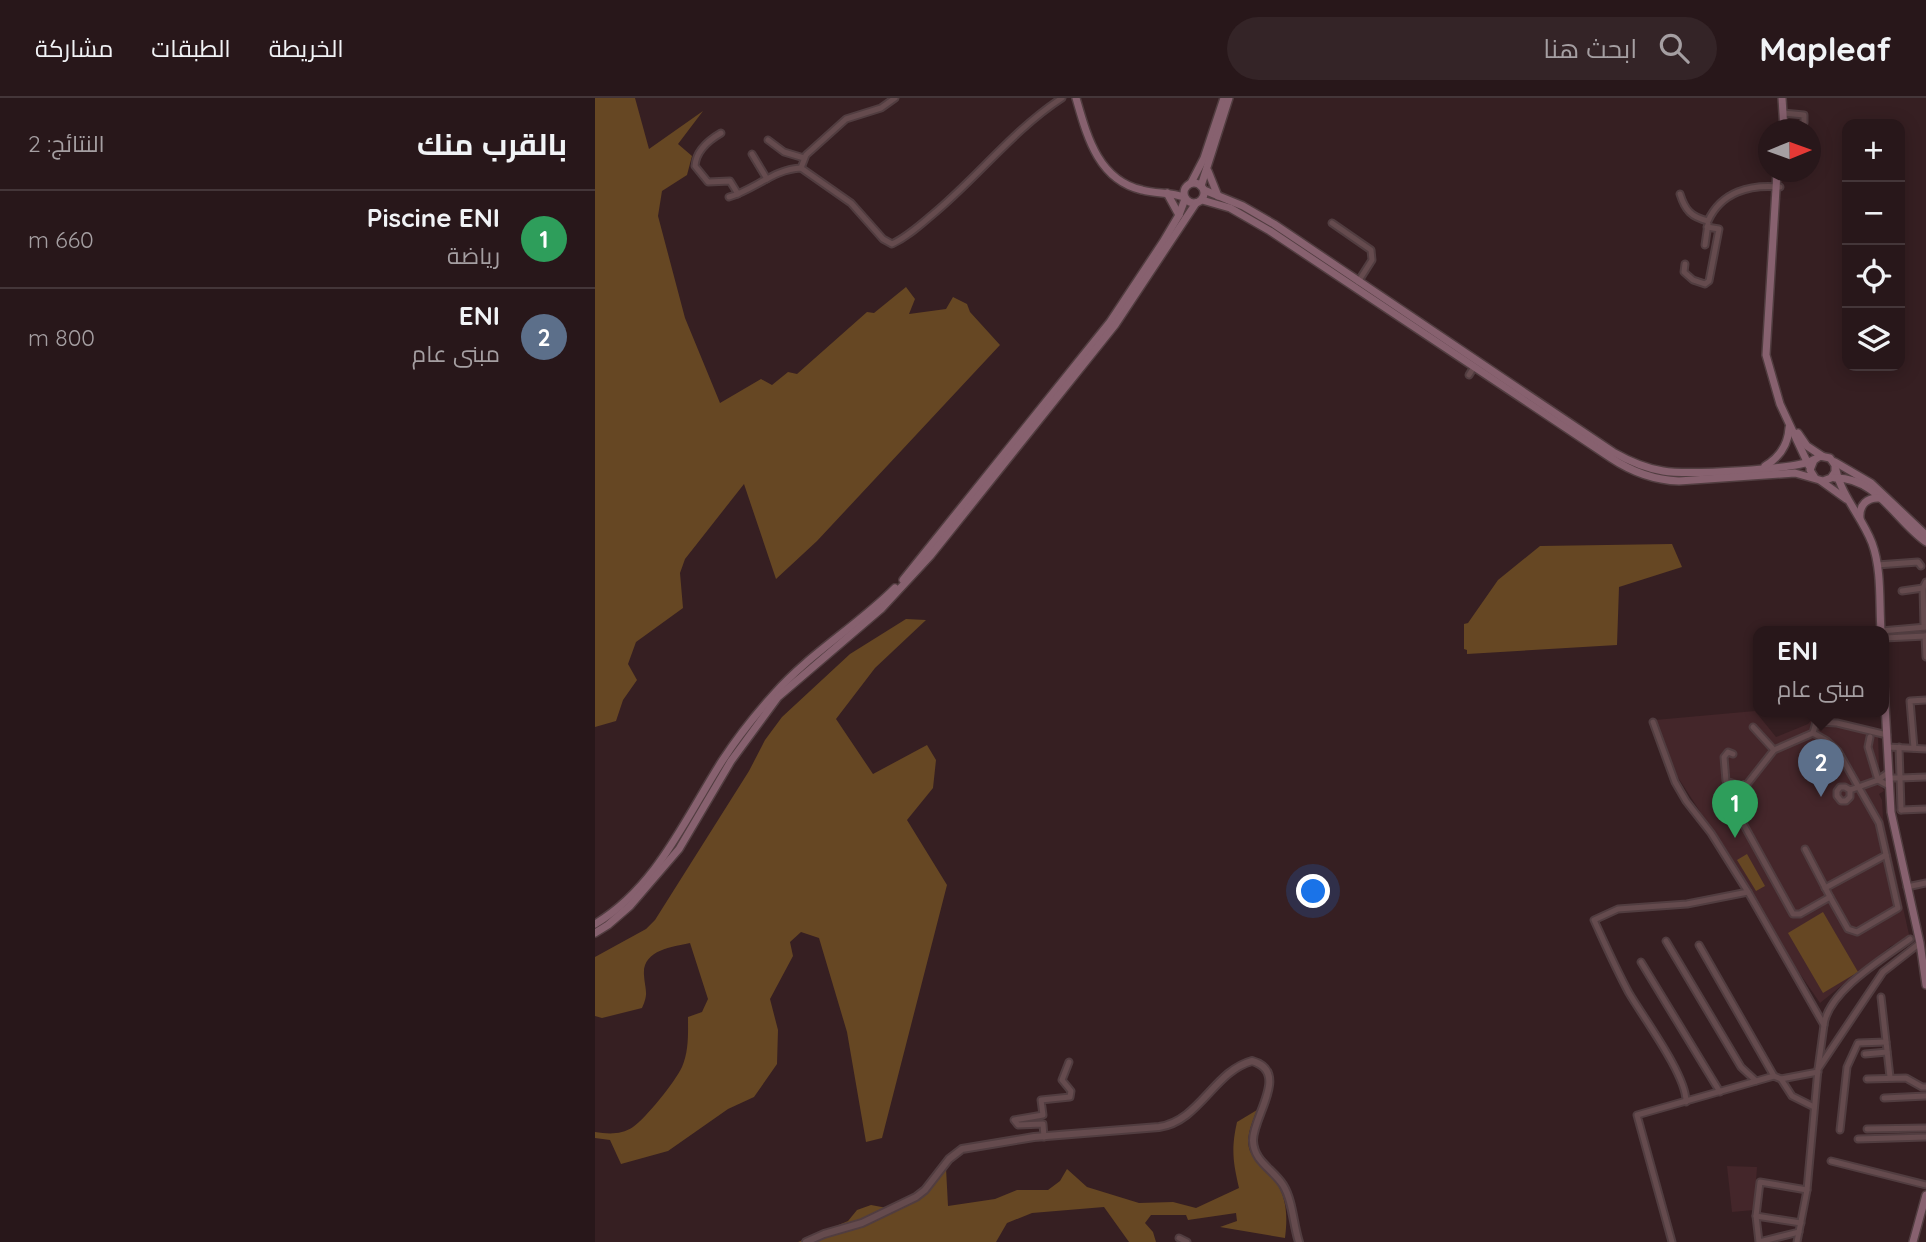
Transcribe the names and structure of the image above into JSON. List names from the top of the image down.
{
  "north": "right",
  "page": {
    "header": "Mapleaf",
    "search": "ابحث هنا",
    "nav": ["الخريطة", "الطبقات", "مشاركة"],
    "heading": ["بالقرب منك", "النتائج: 2"],
    "map_buttons": ["+", "−"],
    "list": [
      {
        "mark": "1",
        "name": "Piscine ENI",
        "note": "رياضة",
        "value": "660 m"
      },
      {
        "mark": "2",
        "name": "ENI",
        "note": "مبنى عام",
        "value": "800 m"
      }
    ],
    "popup": ["ENI", "مبنى عام"],
    "pins": ["2", "1"]
  }
}
